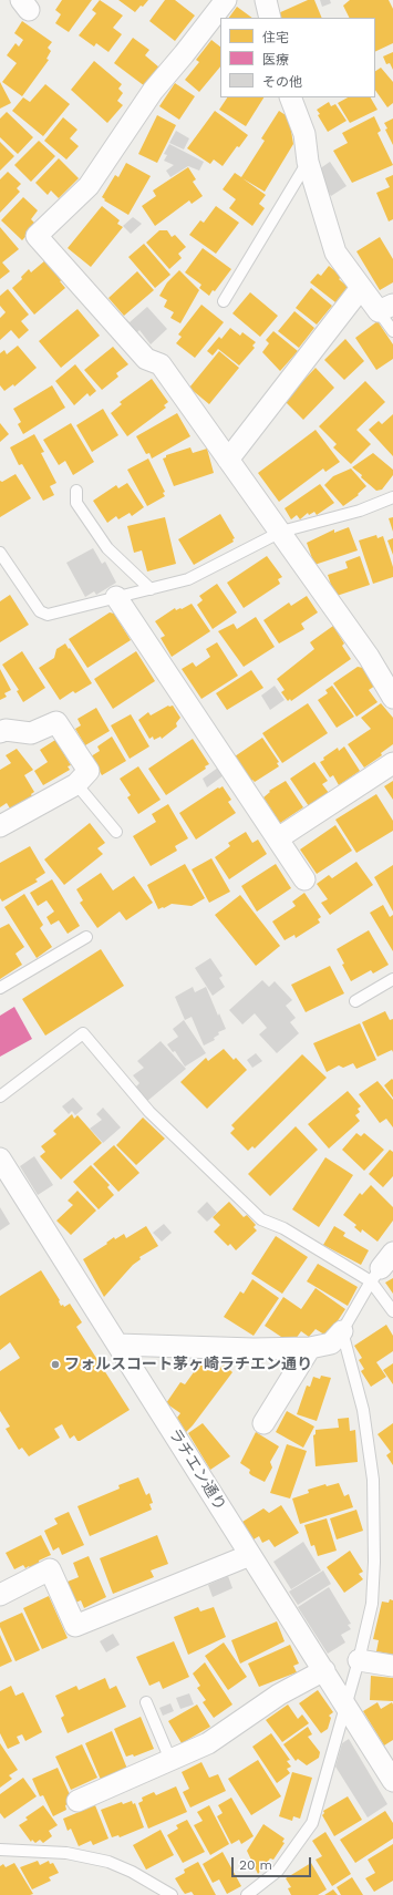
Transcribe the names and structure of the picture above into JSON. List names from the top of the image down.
{
  "streets": {
    "street": ["ラチエン通り"]
  },
  "places": ["フォルスコート茅ヶ崎ラチエン通り"],
  "legend": ["住宅", "医療", "その他"],
  "scale_bar": "20 m"
}
